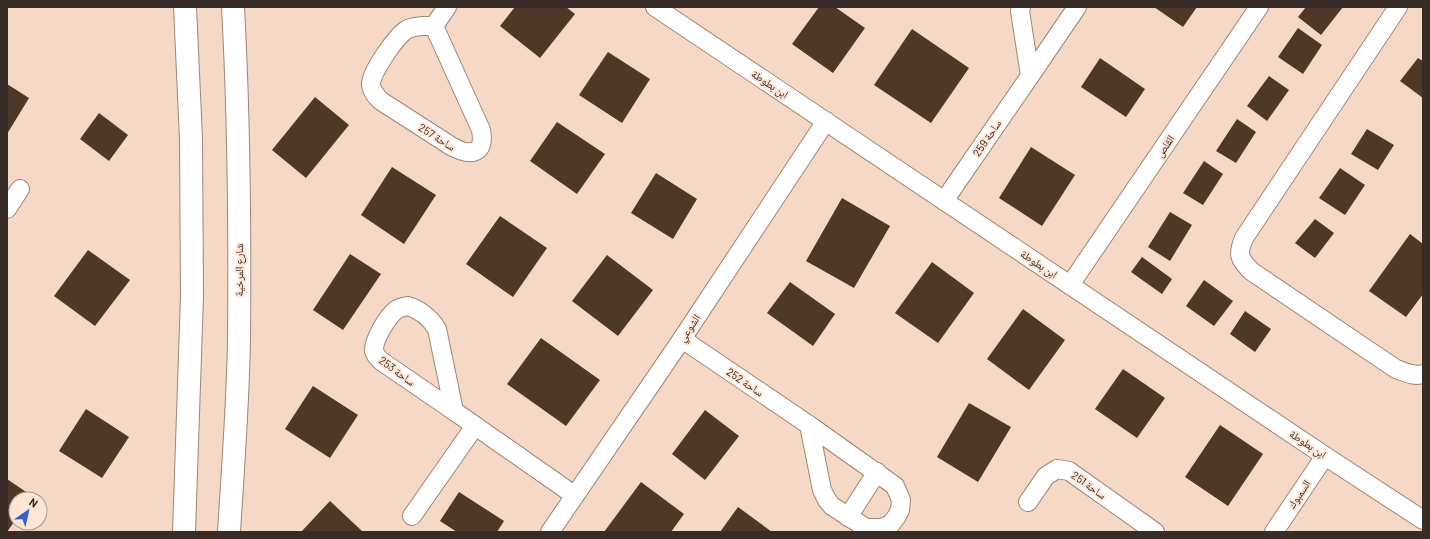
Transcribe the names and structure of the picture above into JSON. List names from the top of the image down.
{
  "streets": {
    "highway": ["شارع المرخية"],
    "street": [
      "ابن بطوطة",
      "ساحة 257",
      "ساحة 259",
      "القلص",
      "الشوعي",
      "ساحة 253",
      "ساحة 252",
      "ساحة 251",
      "السمبوك"
    ]
  },
  "crossings": [
    ["ابن بطوطة", "ساحة 259"],
    ["ابن بطوطة", "القلص"],
    ["ابن بطوطة", "الشوعي"],
    ["ابن بطوطة", "السمبوك"],
    ["الشوعي", "ساحة 253"],
    ["الشوعي", "ساحة 252"]
  ],
  "north": "top right"
}
